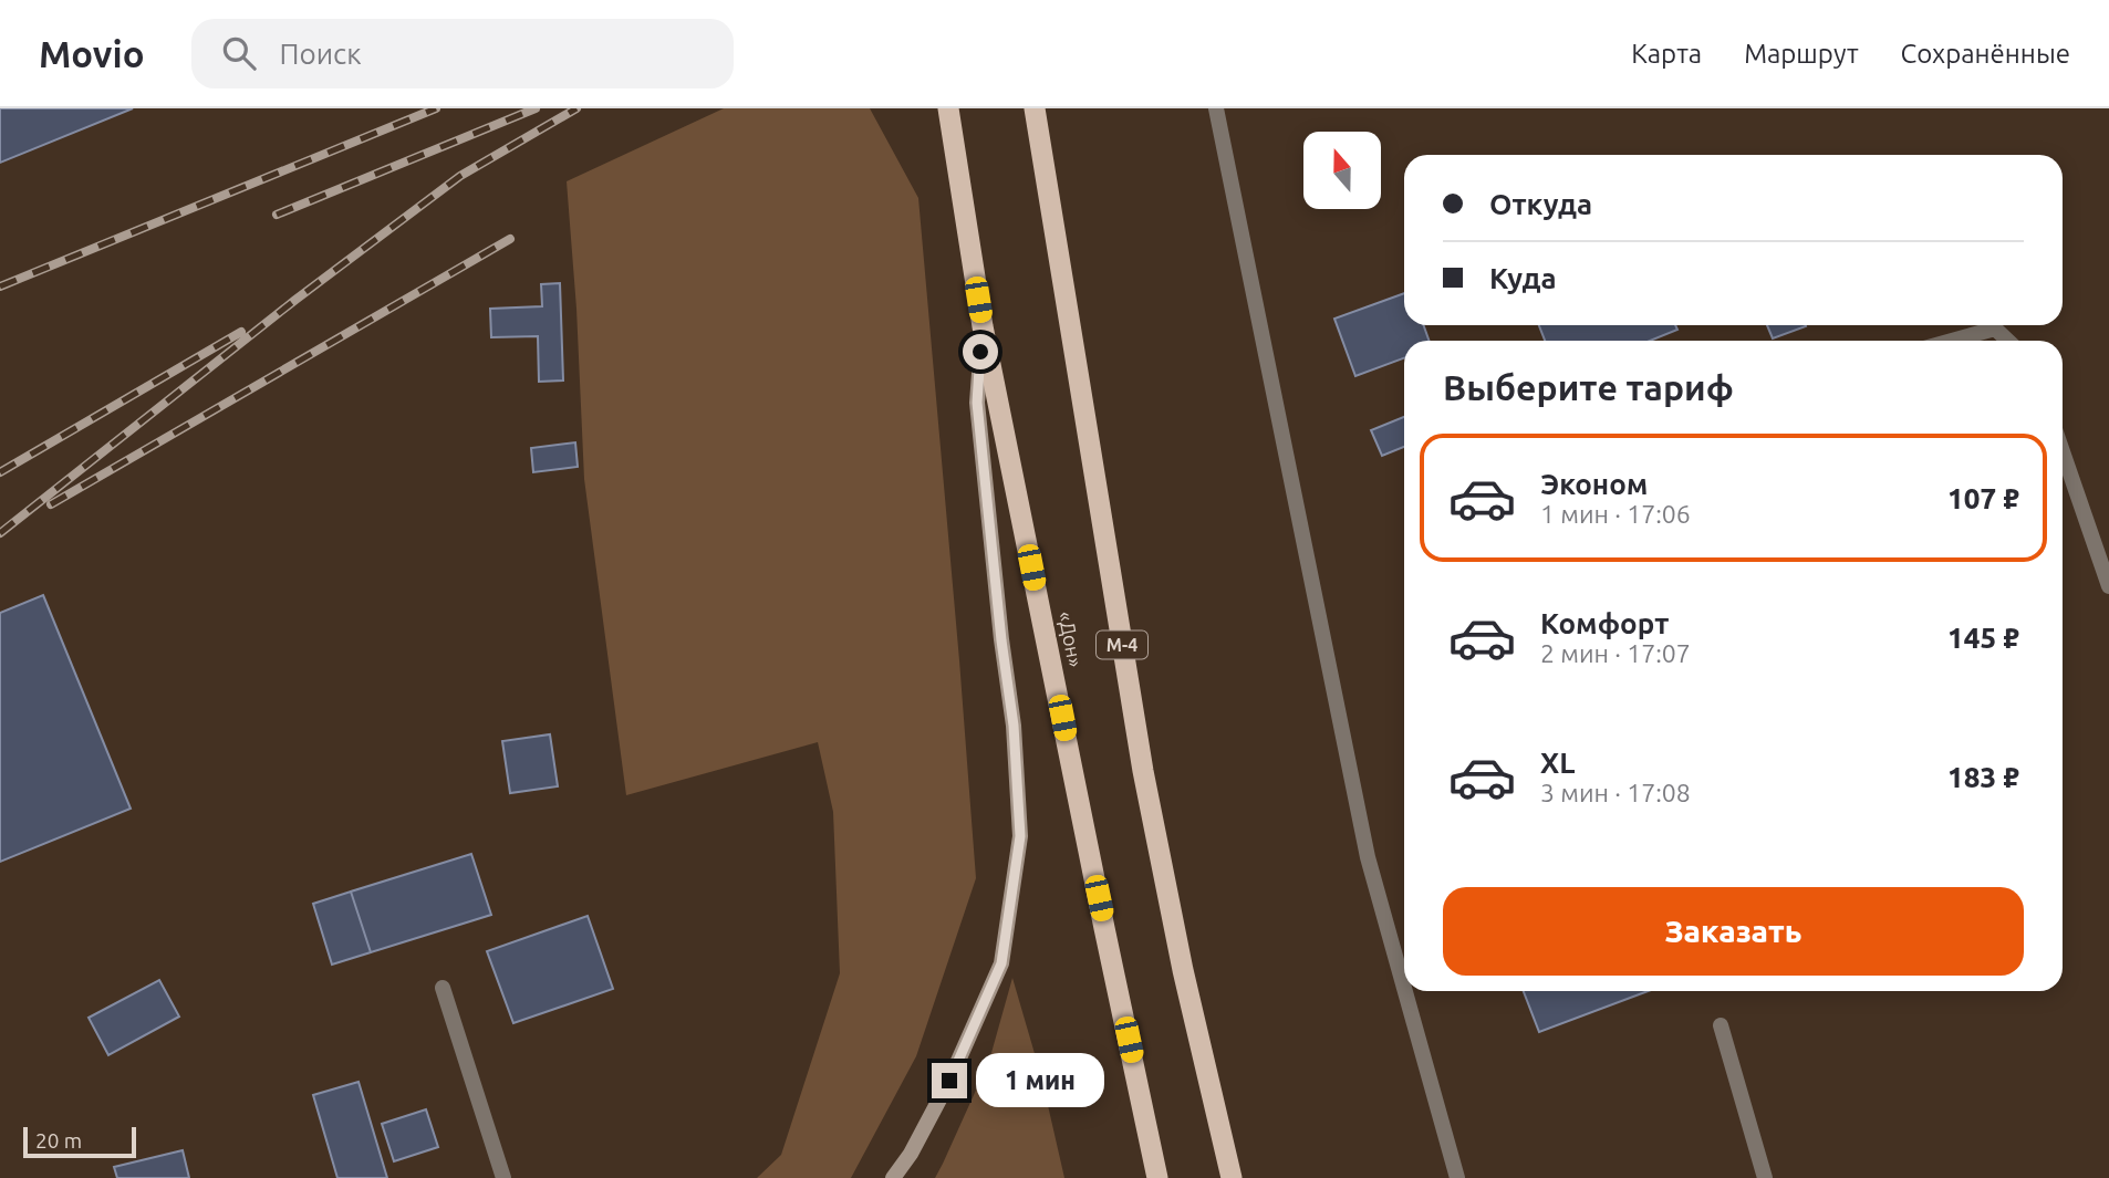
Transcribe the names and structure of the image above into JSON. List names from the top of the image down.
{
  "streets": {
    "highway": ["«Дон»", "М-4"]
  },
  "scale_bar": "20 m",
  "north": "top",
  "page": {
    "header": "Movio",
    "search": "Поиск",
    "nav": ["Карта", "Маршрут", "Сохранённые"],
    "banner": ["Откуда", "Куда"],
    "heading": "Выберите тариф",
    "list": [
      {
        "name": "Эконом",
        "note": "1 мин · 17:06",
        "value": "107 ₽"
      },
      {
        "name": "Комфорт",
        "note": "2 мин · 17:07",
        "value": "145 ₽"
      },
      {
        "name": "XL",
        "note": "3 мин · 17:08",
        "value": "183 ₽"
      }
    ],
    "buttons": "Заказать",
    "bubble": "1 мин",
    "scale": "20 m"
  }
}
